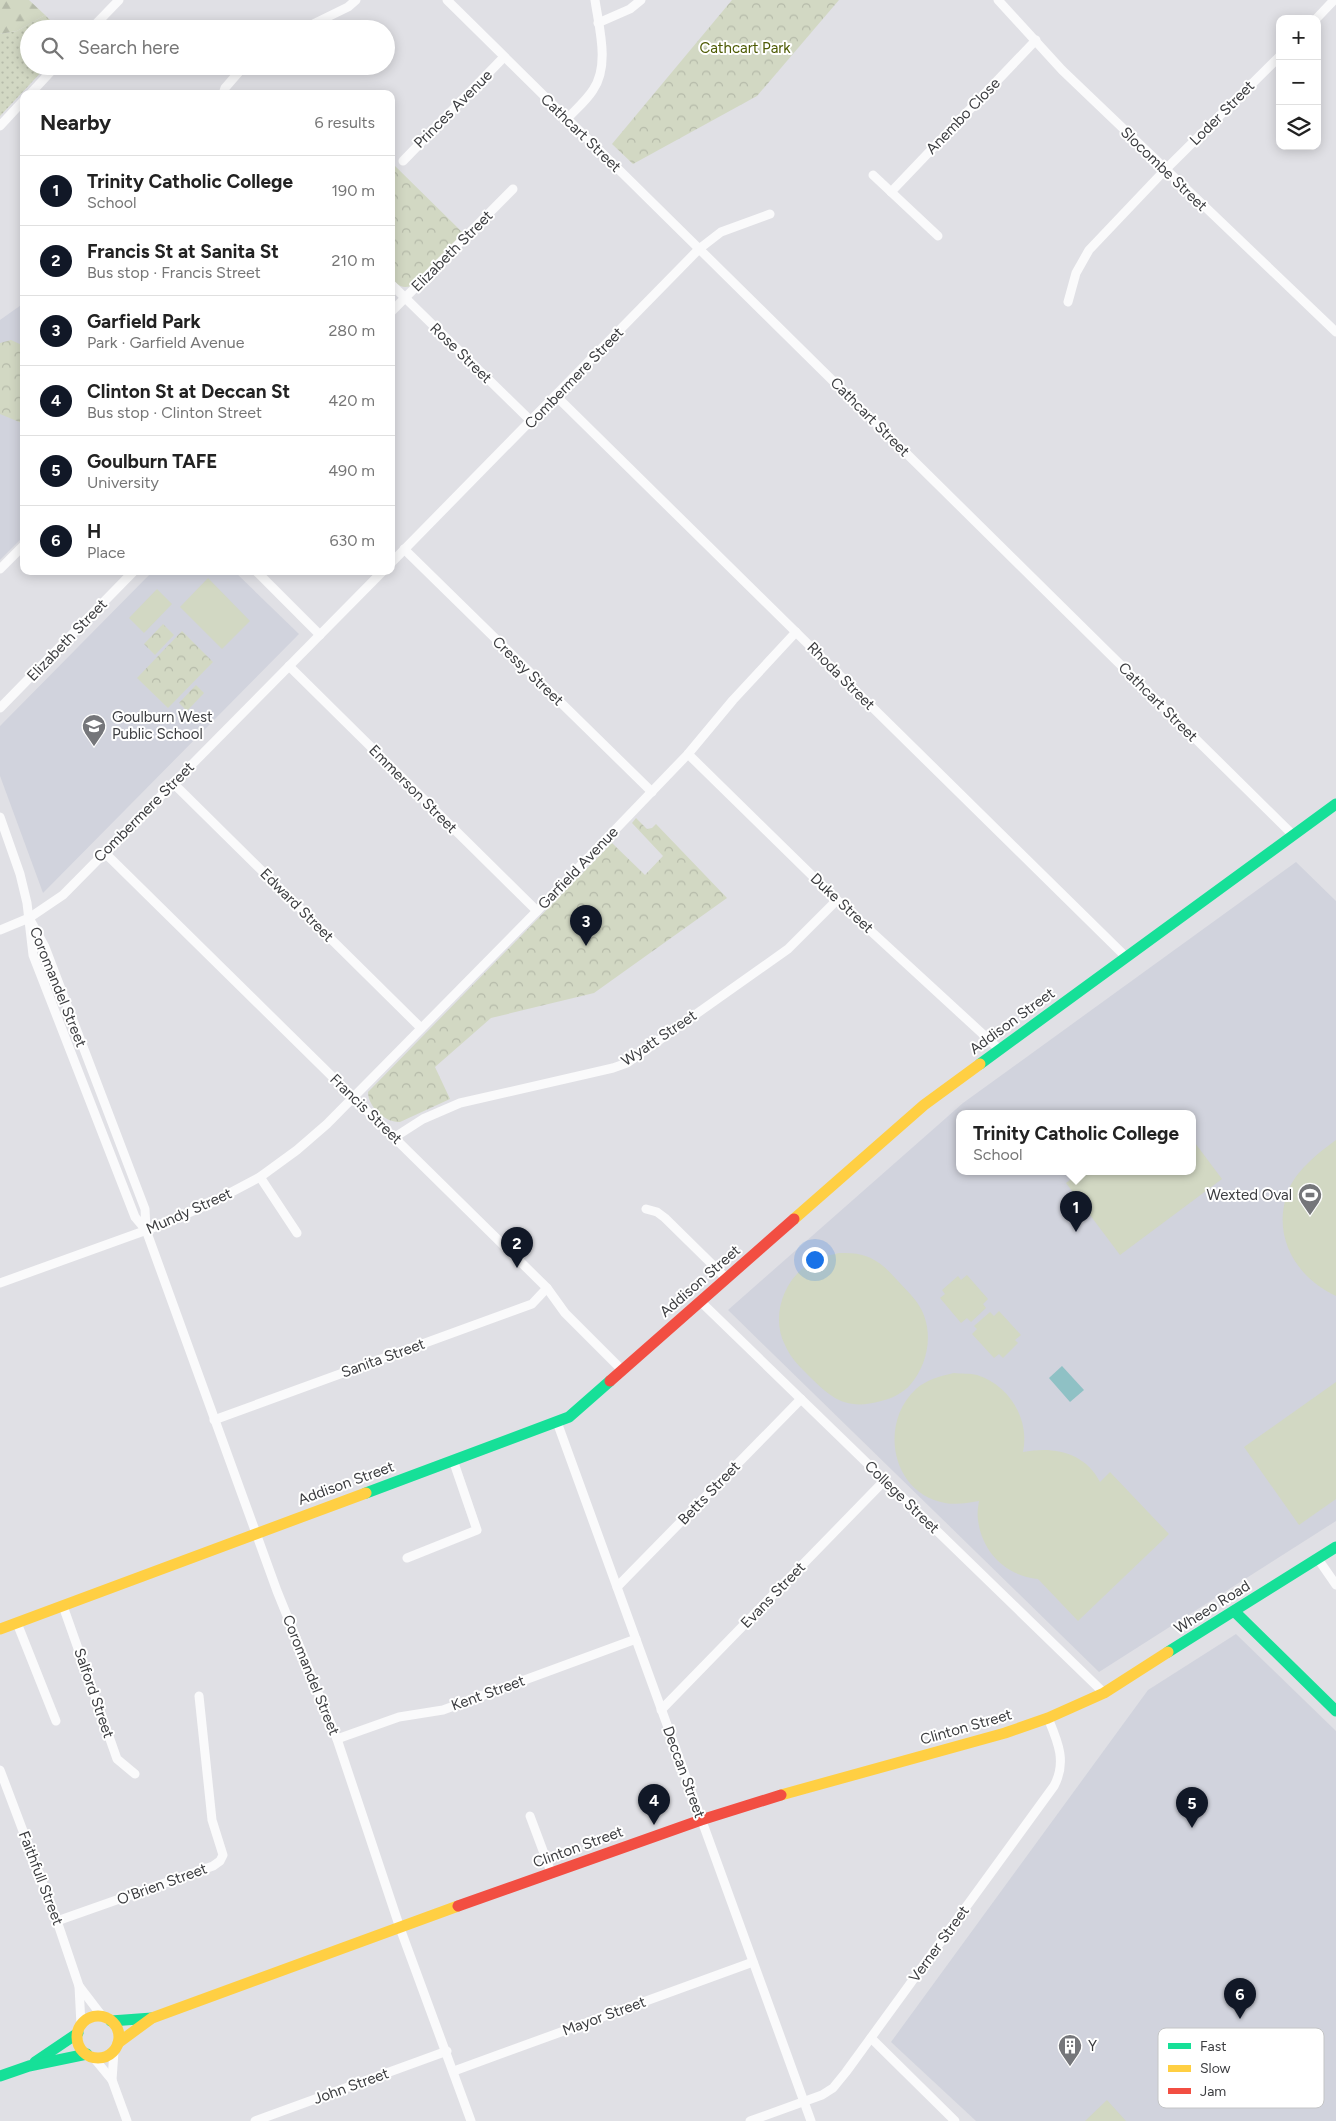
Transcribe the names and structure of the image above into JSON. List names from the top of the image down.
{
  "streets": {
    "street": [
      "Princes Avenue",
      "Loder Street",
      "Anembo Close",
      "Cathcart Street",
      "Slocombe Street",
      "Elizabeth Street",
      "Rose Street",
      "Combermere Street",
      "Cressy Street",
      "Rhoda Street",
      "Emmerson Street",
      "Garfield Avenue",
      "Duke Street",
      "Edward Street",
      "Coromandel Street",
      "Addison Street",
      "Wyatt Street",
      "Francis Street",
      "Mundy Street",
      "Sanita Street",
      "Betts Street",
      "College Street",
      "Evans Street",
      "Wheeo Road",
      "Salford Street",
      "Kent Street",
      "Clinton Street",
      "Deccan Street",
      "Faithfull Street",
      "O'Brien Street",
      "Verner Street",
      "Mayor Street",
      "John Street"
    ]
  },
  "crossings": [
    ["Princes Avenue", "Cathcart Street"],
    ["Loder Street", "Slocombe Street"],
    ["Anembo Close", "Slocombe Street"],
    ["Cathcart Street", "Combermere Street"],
    ["Cathcart Street", "Addison Street"],
    ["Elizabeth Street", "Rose Street"],
    ["Rose Street", "Combermere Street"],
    ["Combermere Street", "Cressy Street"],
    ["Combermere Street", "Rhoda Street"],
    ["Combermere Street", "Emmerson Street"],
    ["Combermere Street", "Edward Street"],
    ["Combermere Street", "Coromandel Street"],
    ["Combermere Street", "Francis Street"],
    ["Cressy Street", "Garfield Avenue"],
    ["Rhoda Street", "Garfield Avenue"],
    ["Rhoda Street", "Addison Street"],
    ["Emmerson Street", "Garfield Avenue"],
    ["Garfield Avenue", "Duke Street"],
    ["Garfield Avenue", "Edward Street"],
    ["Garfield Avenue", "Francis Street"],
    ["Garfield Avenue", "Mundy Street"],
    ["Duke Street", "Addison Street"],
    ["Duke Street", "Wyatt Street"],
    ["Coromandel Street", "Addison Street"],
    ["Coromandel Street", "Mundy Street"],
    ["Coromandel Street", "Sanita Street"],
    ["Coromandel Street", "Kent Street"],
    ["Coromandel Street", "Clinton Street"],
    ["Coromandel Street", "Mayor Street"],
    ["Coromandel Street", "John Street"],
    ["Addison Street", "Francis Street"],
    ["Addison Street", "College Street"],
    ["Addison Street", "Salford Street"],
    ["Addison Street", "Deccan Street"],
    ["Wyatt Street", "Francis Street"],
    ["Francis Street", "Mundy Street"],
    ["Francis Street", "Sanita Street"],
    ["Betts Street", "College Street"],
    ["Betts Street", "Deccan Street"],
    ["College Street", "Evans Street"],
    ["College Street", "Wheeo Road"],
    ["College Street", "Clinton Street"],
    ["Evans Street", "Deccan Street"],
    ["Wheeo Road", "Clinton Street"],
    ["Kent Street", "Deccan Street"],
    ["Clinton Street", "Deccan Street"],
    ["Clinton Street", "Faithfull Street"],
    ["Clinton Street", "Verner Street"],
    ["Deccan Street", "Verner Street"],
    ["Deccan Street", "Mayor Street"],
    ["Faithfull Street", "O'Brien Street"]
  ],
  "parks": ["Cathcart Park"],
  "places": {
    "school or university": ["Goulburn West Public School"],
    "sports": ["Wexted Oval"],
    "building": ["Y"]
  },
  "legend": ["Fast", "Slow", "Jam"],
  "page": {
    "map_buttons": ["+", "−"],
    "search": "Search here",
    "heading": ["Nearby", "6 results"],
    "list": [
      {
        "mark": "1",
        "name": "Trinity Catholic College",
        "note": "School",
        "value": "190 m"
      },
      {
        "mark": "2",
        "name": "Francis St at Sanita St",
        "note": "Bus stop · Francis Street",
        "value": "210 m"
      },
      {
        "mark": "3",
        "name": "Garfield Park",
        "note": "Park · Garfield Avenue",
        "value": "280 m"
      },
      {
        "mark": "4",
        "name": "Clinton St at Deccan St",
        "note": "Bus stop · Clinton Street",
        "value": "420 m"
      },
      {
        "mark": "5",
        "name": "Goulburn TAFE",
        "note": "University",
        "value": "490 m"
      },
      {
        "mark": "6",
        "name": "H",
        "note": "Place",
        "value": "630 m"
      }
    ],
    "pins": [
      "3",
      "1",
      "2",
      "4",
      "5",
      "6"
    ],
    "popup": ["Trinity Catholic College", "School"]
  }
}
